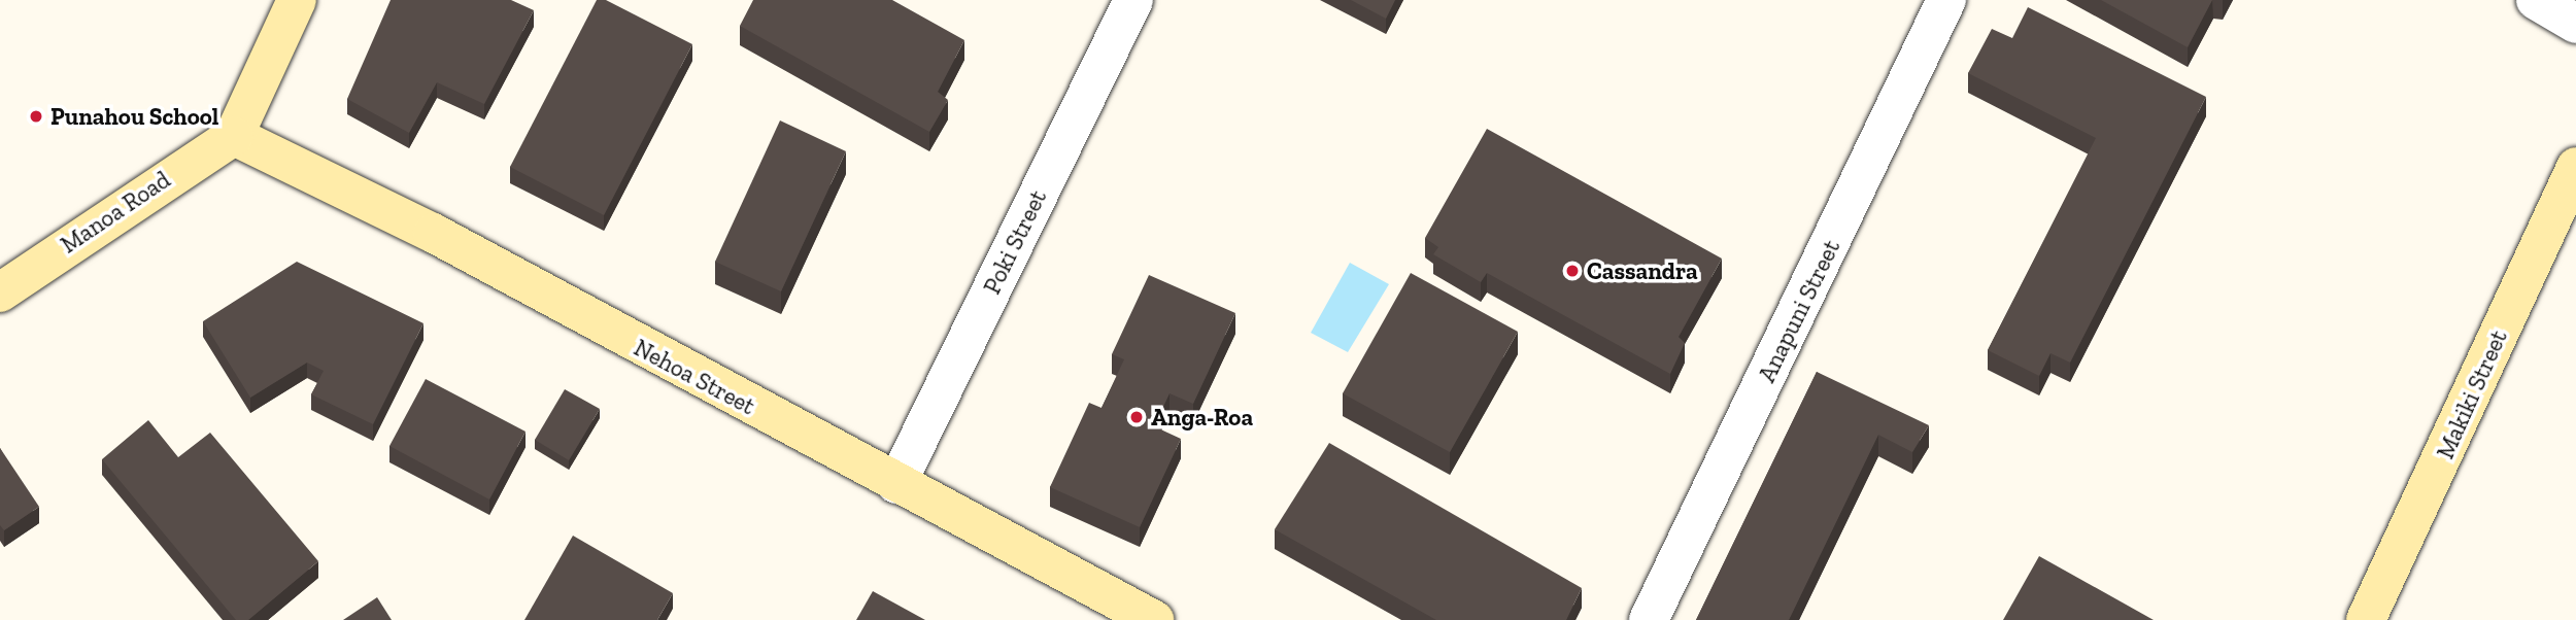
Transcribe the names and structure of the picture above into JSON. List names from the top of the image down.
{
  "streets": {
    "street": [
      "Manoa Road",
      "Poki Street",
      "Anapuni Street",
      "Nehoa Street",
      "Makiki Street"
    ]
  },
  "crossings": [
    ["Manoa Road", "Nehoa Street"],
    ["Poki Street", "Nehoa Street"]
  ],
  "places": ["Punahou School", "Cassandra", "Anga-Roa"]
}
